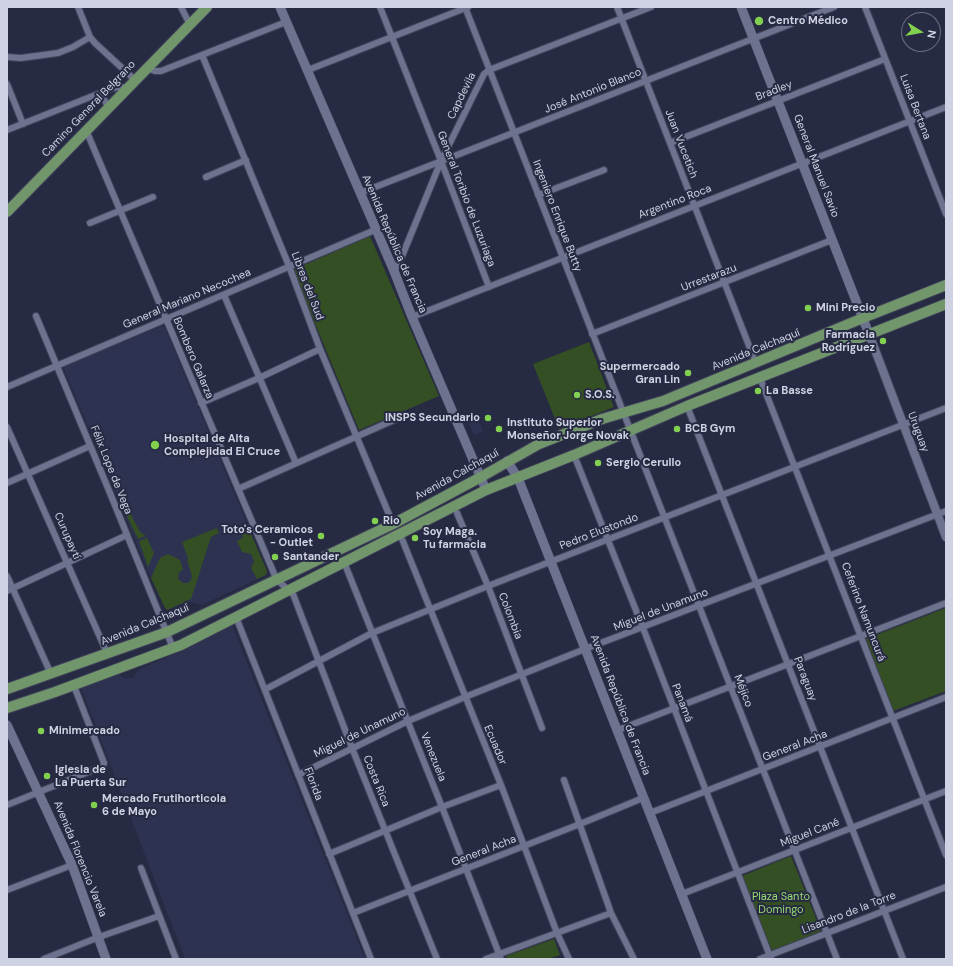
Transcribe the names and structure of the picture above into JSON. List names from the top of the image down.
{
  "streets": {
    "main road": [
      "Camino General Belgrano",
      "General Manuel Savio",
      "Avenida República de Francia",
      "Avenida Calchaquí",
      "Avenida Florencio Varela"
    ],
    "street": [
      "José Antonio Blanco",
      "Bradley",
      "Capdevila",
      "Luisa Bertana",
      "Juan Vucetich",
      "General Toribio de Luzuriaga",
      "Argentino Roca",
      "Ingeniero Enrique Butty",
      "Urrestarazu",
      "Libres del Sud",
      "General Mariano Necochea",
      "Bombero Galarza",
      "Uruguay",
      "Félix Lope de Vega",
      "Pedro Elustondo",
      "Curupaytí",
      "Miguel de Unamuno",
      "Ceferino Namuncurá",
      "Colombia",
      "Paraguay",
      "Méjico",
      "Panamá",
      "Ecuador",
      "General Acha",
      "Venezuela",
      "Costa Rica",
      "Florida",
      "Miguel Cané",
      "Lisandro de la Torre"
    ]
  },
  "crossings": [
    ["José Antonio Blanco", "Capdevila"],
    ["José Antonio Blanco", "Juan Vucetich"],
    ["José Antonio Blanco", "General Manuel Savio"],
    ["José Antonio Blanco", "General Toribio de Luzuriaga"],
    ["José Antonio Blanco", "Ingeniero Enrique Butty"],
    ["José Antonio Blanco", "Avenida República de Francia"],
    ["Bradley", "Luisa Bertana"],
    ["Bradley", "Juan Vucetich"],
    ["Bradley", "General Manuel Savio"],
    ["Capdevila", "Juan Vucetich"],
    ["Capdevila", "General Toribio de Luzuriaga"],
    ["Capdevila", "Ingeniero Enrique Butty"],
    ["Capdevila", "Avenida República de Francia"],
    ["Luisa Bertana", "Argentino Roca"],
    ["Camino General Belgrano", "Bombero Galarza"],
    ["Juan Vucetich", "Argentino Roca"],
    ["Juan Vucetich", "Urrestarazu"],
    ["General Manuel Savio", "Argentino Roca"],
    ["General Manuel Savio", "Urrestarazu"],
    ["General Manuel Savio", "Avenida Calchaquí"],
    ["General Manuel Savio", "Uruguay"],
    ["General Toribio de Luzuriaga", "Argentino Roca"],
    ["Argentino Roca", "Ingeniero Enrique Butty"],
    ["Argentino Roca", "Avenida República de Francia"],
    ["Ingeniero Enrique Butty", "Urrestarazu"],
    ["Ingeniero Enrique Butty", "Avenida Calchaquí"],
    ["Ingeniero Enrique Butty", "Méjico"],
    ["Avenida República de Francia", "General Mariano Necochea"],
    ["Avenida República de Francia", "Avenida Calchaquí"],
    ["Avenida República de Francia", "Pedro Elustondo"],
    ["Avenida República de Francia", "Miguel de Unamuno"],
    ["Avenida República de Francia", "General Acha"],
    ["Avenida República de Francia", "Miguel Cané"],
    ["Libres del Sud", "General Mariano Necochea"],
    ["Libres del Sud", "Avenida Calchaquí"],
    ["General Mariano Necochea", "Bombero Galarza"],
    ["General Mariano Necochea", "Félix Lope de Vega"],
    ["Avenida Calchaquí", "Bombero Galarza"],
    ["Avenida Calchaquí", "Félix Lope de Vega"],
    ["Avenida Calchaquí", "Curupaytí"],
    ["Bombero Galarza", "Costa Rica"],
    ["Uruguay", "Pedro Elustondo"],
    ["Uruguay", "Miguel de Unamuno"],
    ["Pedro Elustondo", "Ceferino Namuncurá"],
    ["Pedro Elustondo", "Colombia"],
    ["Pedro Elustondo", "Paraguay"],
    ["Pedro Elustondo", "Méjico"],
    ["Pedro Elustondo", "Panamá"],
    ["Pedro Elustondo", "Ecuador"],
    ["Pedro Elustondo", "Venezuela"],
    ["Pedro Elustondo", "Costa Rica"],
    ["Pedro Elustondo", "Florida"],
    ["Miguel de Unamuno", "Ceferino Namuncurá"],
    ["Miguel de Unamuno", "Colombia"],
    ["Miguel de Unamuno", "Paraguay"],
    ["Miguel de Unamuno", "Méjico"],
    ["Miguel de Unamuno", "Panamá"],
    ["Miguel de Unamuno", "Ecuador"],
    ["Miguel de Unamuno", "Venezuela"],
    ["Miguel de Unamuno", "Costa Rica"],
    ["Miguel de Unamuno", "Florida"],
    ["Ceferino Namuncurá", "General Acha"],
    ["Ceferino Namuncurá", "Miguel Cané"],
    ["Paraguay", "General Acha"],
    ["Paraguay", "Miguel Cané"],
    ["Paraguay", "Lisandro de la Torre"],
    ["Méjico", "General Acha"],
    ["Méjico", "Miguel Cané"],
    ["Méjico", "Lisandro de la Torre"],
    ["Panamá", "General Acha"],
    ["Panamá", "Miguel Cané"],
    ["Panamá", "Lisandro de la Torre"],
    ["Ecuador", "General Acha"],
    ["General Acha", "Venezuela"],
    ["General Acha", "Costa Rica"],
    ["General Acha", "Florida"]
  ],
  "parks": ["Plaza Santo Domingo"],
  "places": [
    "Centro Médico",
    "Mini Precio",
    "Farmacia Rodríguez",
    "Supermercado Gran Lin",
    "La Basse",
    "S.O.S.",
    "INSPS Secundario",
    "Instituto Superior Monseñor Jorge Novak",
    "BCB Gym",
    "Hospital de Alta Complejidad El Cruce",
    "Sergio Cerullo",
    "Rio",
    "Toto's Ceramicos - Outlet",
    "Soy Maga. Tu farmacia",
    "Santander",
    "Minimercado",
    "Iglesia de La Puerta Sur",
    "Mercado Frutihorticola 6 de Mayo"
  ],
  "north": "right"
}
